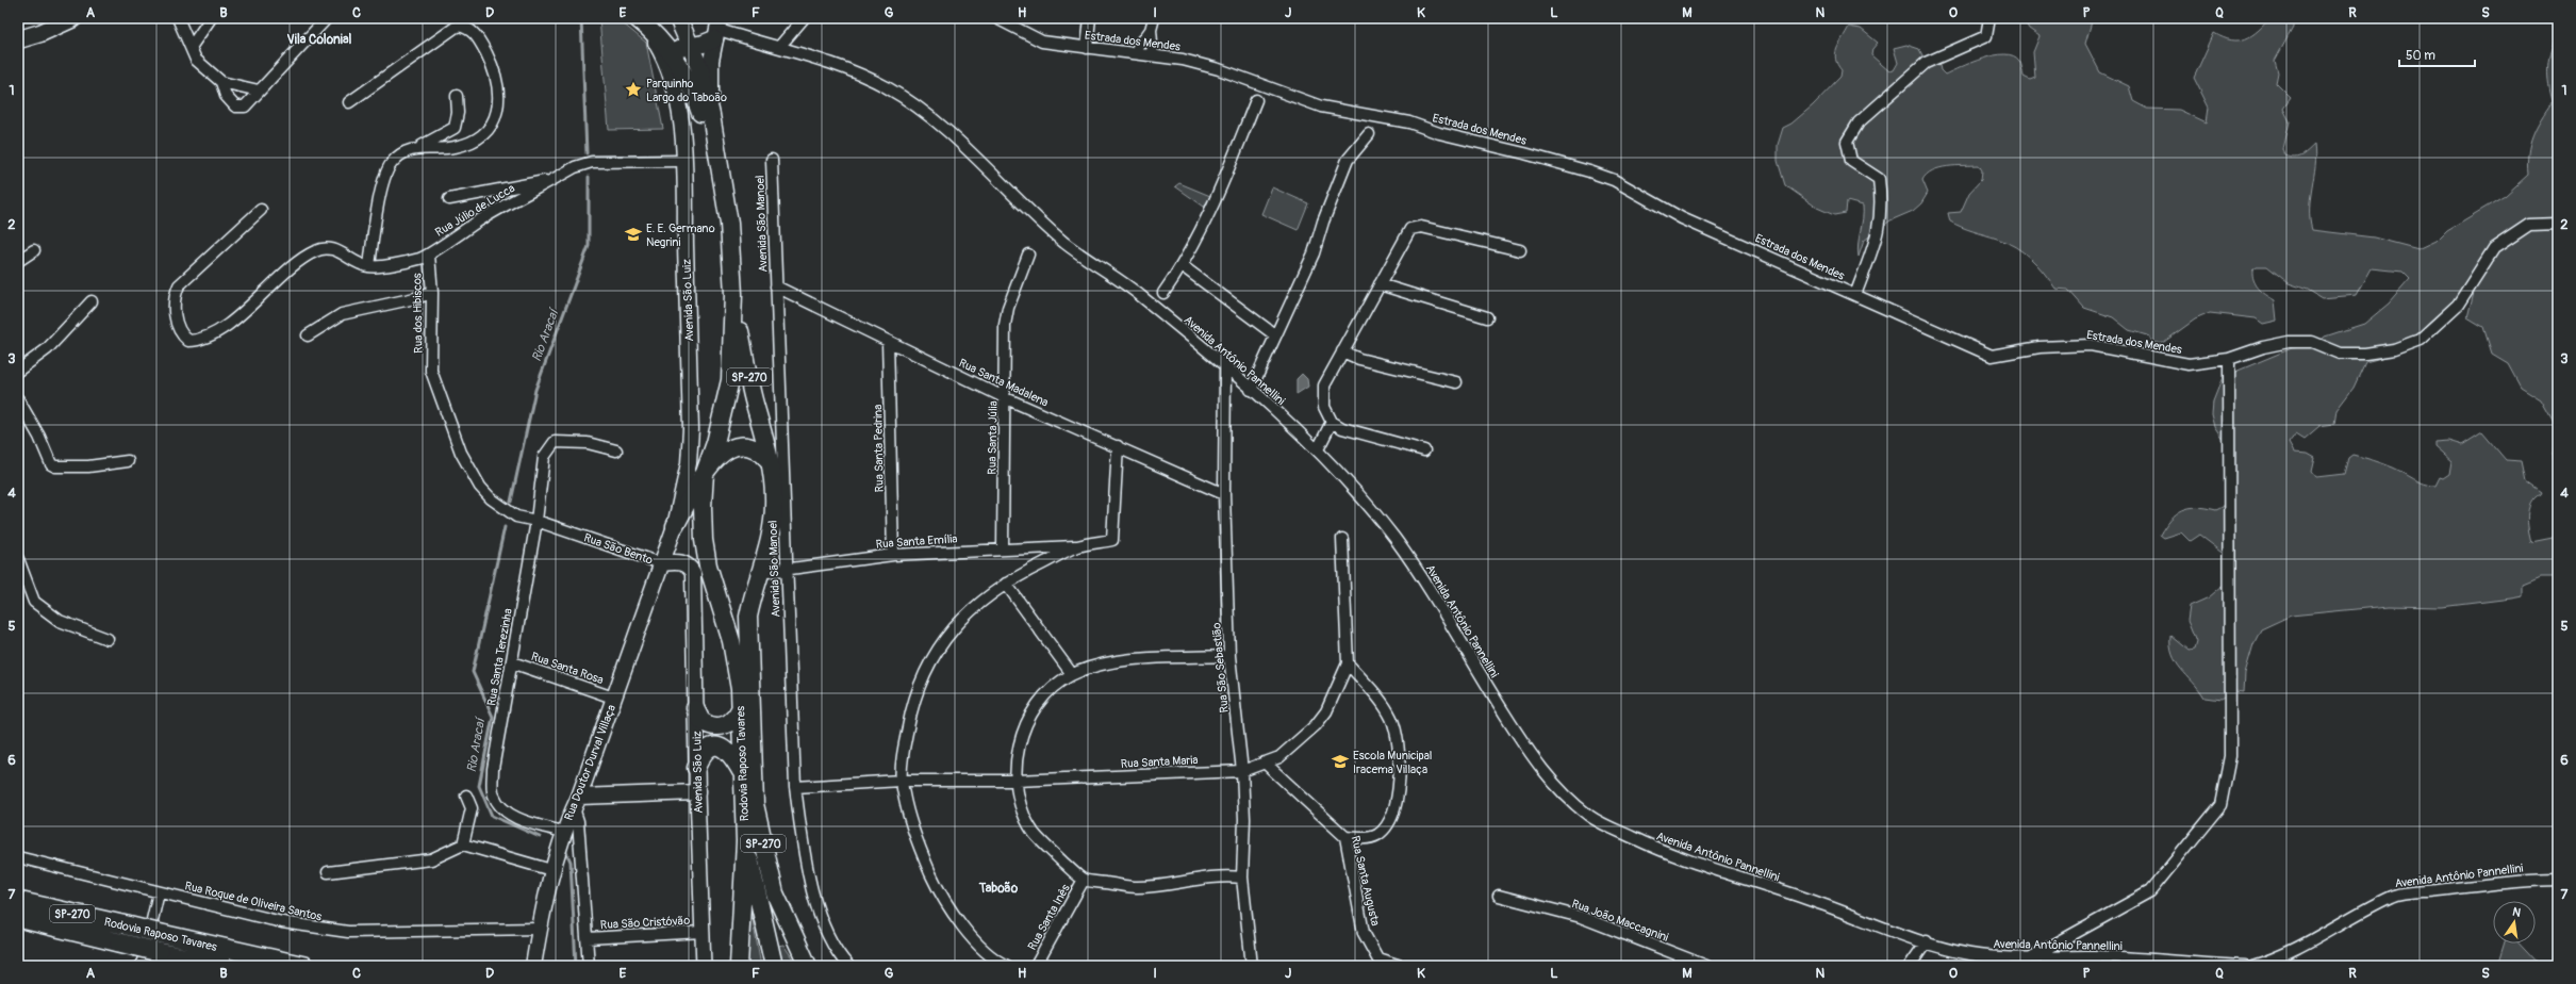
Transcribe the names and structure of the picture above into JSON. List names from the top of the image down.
{
  "streets": {
    "highway": ["SP-270", "Rodovia Raposo Tavares"],
    "main road": ["Avenida São Luiz", "Rua São Bento", "Rua Doutor Durval Villaça"],
    "street": [
      "Estrada dos Mendes",
      "Rua Júlio de Lucca",
      "Avenida São Manoel",
      "Rua dos Hibiscos",
      "Avenida Antônio Pannellini",
      "Rua Santa Madalena",
      "Rua Santa Júlia",
      "Rua Santa Pedrina",
      "Rua Santa Emília",
      "Rua Santa Terezinha",
      "Rua Santa Rosa",
      "Rua São Sebastião",
      "Rua Santa Maria",
      "Rua Santa Augusta",
      "Rua Roque de Oliveira Santos",
      "Rua Santa Inês",
      "Rua João Maccagnini",
      "Rua São Cristóvão"
    ]
  },
  "crossings": [
    ["Rua Júlio de Lucca", "Avenida São Luiz"],
    ["Rua Júlio de Lucca", "Rua dos Hibiscos"],
    ["Avenida São Manoel", "Rua Santa Madalena"],
    ["Avenida São Manoel", "Rua Santa Emília"],
    ["Avenida São Manoel", "Rua Santa Maria"],
    ["Avenida São Luiz", "Rua São Bento"],
    ["Avenida São Luiz", "Rua Doutor Durval Villaça"],
    ["Avenida São Luiz", "Rua São Cristóvão"],
    ["Rua dos Hibiscos", "Rua São Bento"],
    ["Avenida Antônio Pannellini", "Rua São Sebastião"],
    ["SP-270", "Rua Santa Emília"],
    ["SP-270", "Rodovia Raposo Tavares"],
    ["Rua Santa Madalena", "Rua Santa Júlia"],
    ["Rua Santa Madalena", "Rua Santa Pedrina"],
    ["Rua Santa Madalena", "Rua São Sebastião"],
    ["Rua Santa Júlia", "Rua Santa Emília"],
    ["Rua Santa Pedrina", "Rua Santa Emília"],
    ["Rua São Bento", "Rua Santa Terezinha"],
    ["Rua São Bento", "Rua Doutor Durval Villaça"],
    ["Rua Santa Terezinha", "Rua Santa Rosa"],
    ["Rua Santa Terezinha", "Rua Doutor Durval Villaça"],
    ["Rua Santa Rosa", "Rua Doutor Durval Villaça"],
    ["Rua São Sebastião", "Rua Santa Maria"],
    ["Rua Santa Maria", "Rua Santa Augusta"],
    ["Rua Doutor Durval Villaça", "Rua Roque de Oliveira Santos"]
  ],
  "districts": ["Vila Colonial", "Taboão"],
  "water": ["Rio Aracaí"],
  "places": {
    "place": ["Parquinho Largo do Taboão"],
    "school or university": ["E. E. Germano Negrini", "Escola Municipal Iracema Villaça"]
  },
  "scale_bar": "50 m",
  "north": "top",
  "grid": {
    "columns": [
      "A",
      "B",
      "C",
      "D",
      "E",
      "F",
      "G",
      "H",
      "I",
      "J",
      "K",
      "L",
      "M",
      "N",
      "O",
      "P",
      "Q",
      "R",
      "S"
    ],
    "rows": [
      "1",
      "2",
      "3",
      "4",
      "5",
      "6",
      "7"
    ]
  }
}
